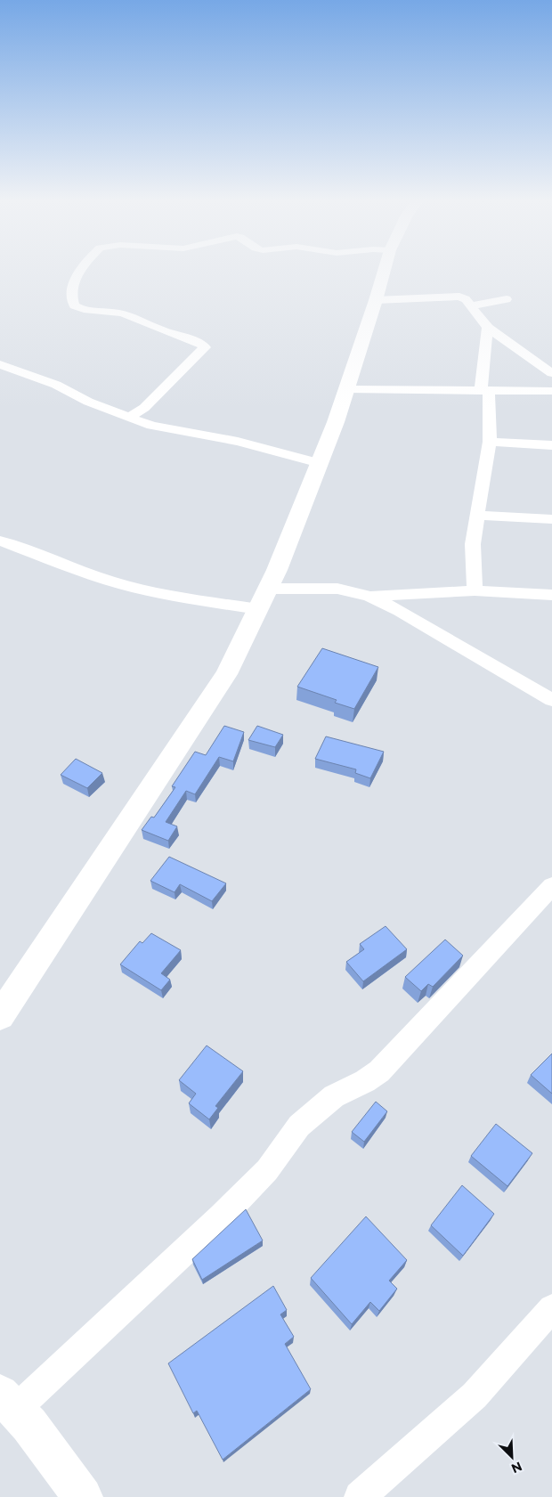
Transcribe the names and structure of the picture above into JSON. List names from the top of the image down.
{
  "north": "bottom right"
}
